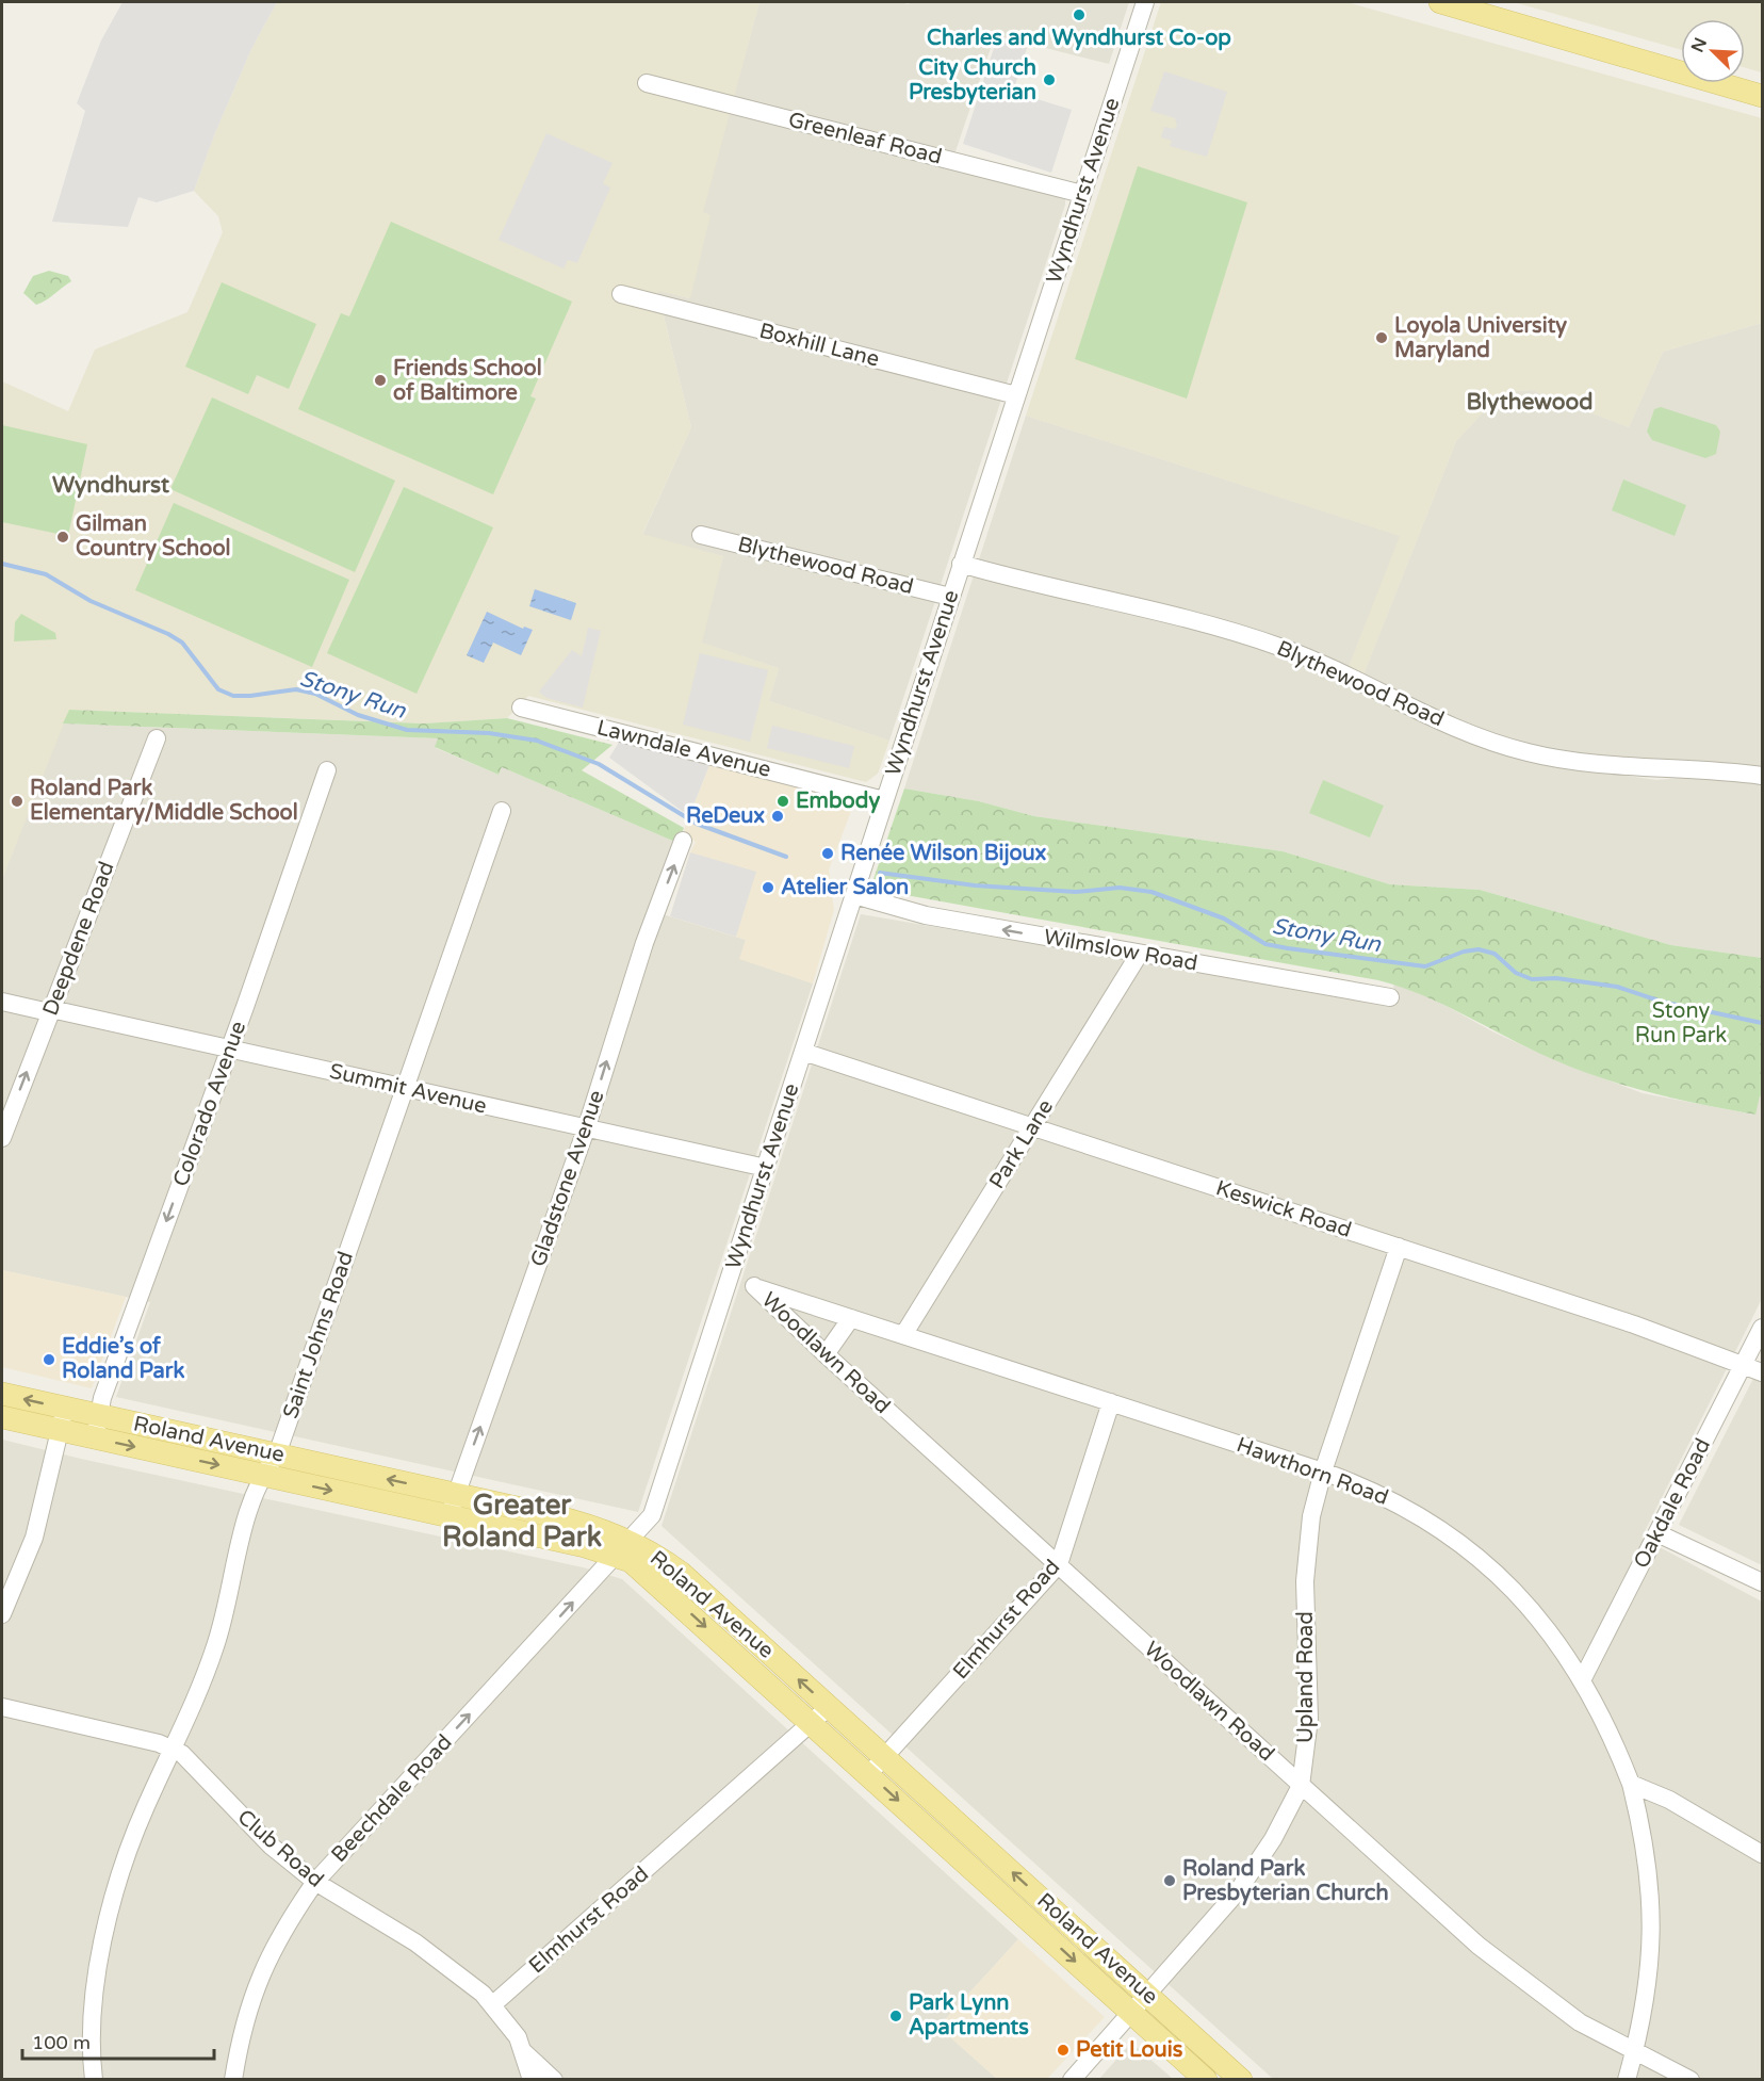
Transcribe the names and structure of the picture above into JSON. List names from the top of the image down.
{
  "streets": {
    "main road": ["Roland Avenue"],
    "street": [
      "Greenleaf Road",
      "Wyndhurst Avenue",
      "Boxhill Lane",
      "Blythewood Road",
      "Lawndale Avenue",
      "Deepdene Road",
      "Wilmslow Road",
      "Summit Avenue",
      "Colorado Avenue",
      "Park Lane",
      "Gladstone Avenue",
      "Keswick Road",
      "Saint Johns Road",
      "Woodlawn Road",
      "Hawthorn Road",
      "Oakdale Road",
      "Elmhurst Road",
      "Upland Road",
      "Beechdale Road",
      "Club Road"
    ]
  },
  "crossings": [
    ["Greenleaf Road", "Wyndhurst Avenue"],
    ["Wyndhurst Avenue", "Boxhill Lane"],
    ["Wyndhurst Avenue", "Blythewood Road"],
    ["Wyndhurst Avenue", "Lawndale Avenue"],
    ["Wyndhurst Avenue", "Wilmslow Road"],
    ["Wyndhurst Avenue", "Summit Avenue"],
    ["Wyndhurst Avenue", "Keswick Road"],
    ["Wyndhurst Avenue", "Roland Avenue"],
    ["Wyndhurst Avenue", "Hawthorn Road"],
    ["Wyndhurst Avenue", "Beechdale Road"],
    ["Deepdene Road", "Summit Avenue"],
    ["Wilmslow Road", "Park Lane"],
    ["Summit Avenue", "Colorado Avenue"],
    ["Summit Avenue", "Gladstone Avenue"],
    ["Summit Avenue", "Saint Johns Road"],
    ["Colorado Avenue", "Roland Avenue"],
    ["Park Lane", "Keswick Road"],
    ["Park Lane", "Hawthorn Road"],
    ["Gladstone Avenue", "Roland Avenue"],
    ["Keswick Road", "Oakdale Road"],
    ["Keswick Road", "Upland Road"],
    ["Saint Johns Road", "Roland Avenue"],
    ["Saint Johns Road", "Club Road"],
    ["Woodlawn Road", "Hawthorn Road"],
    ["Woodlawn Road", "Elmhurst Road"],
    ["Woodlawn Road", "Upland Road"],
    ["Roland Avenue", "Elmhurst Road"],
    ["Roland Avenue", "Upland Road"],
    ["Roland Avenue", "Beechdale Road"],
    ["Hawthorn Road", "Oakdale Road"],
    ["Hawthorn Road", "Elmhurst Road"],
    ["Hawthorn Road", "Upland Road"],
    ["Elmhurst Road", "Club Road"],
    ["Beechdale Road", "Club Road"]
  ],
  "one_way": [
    "Wilmslow Road",
    "Colorado Avenue",
    "Gladstone Avenue",
    "Beechdale Road"
  ],
  "districts": ["Blythewood", "Wyndhurst", "Greater Roland Park"],
  "water": ["Stony Run"],
  "parks": ["Stony Run Park"],
  "places": [
    "Charles and Wyndhurst Co-op",
    "City Church Presbyterian",
    "Loyola University Maryland",
    "Friends School of Baltimore",
    "Gilman Country School",
    "Roland Park Elementary/Middle School",
    "Embody",
    "ReDeux",
    "Renée Wilson Bijoux",
    "Atelier Salon",
    "Eddie’s of Roland Park",
    "Roland Park Presbyterian Church",
    "Park Lynn Apartments",
    "Petit Louis"
  ],
  "scale_bar": "100 m",
  "north": "top left"
}
